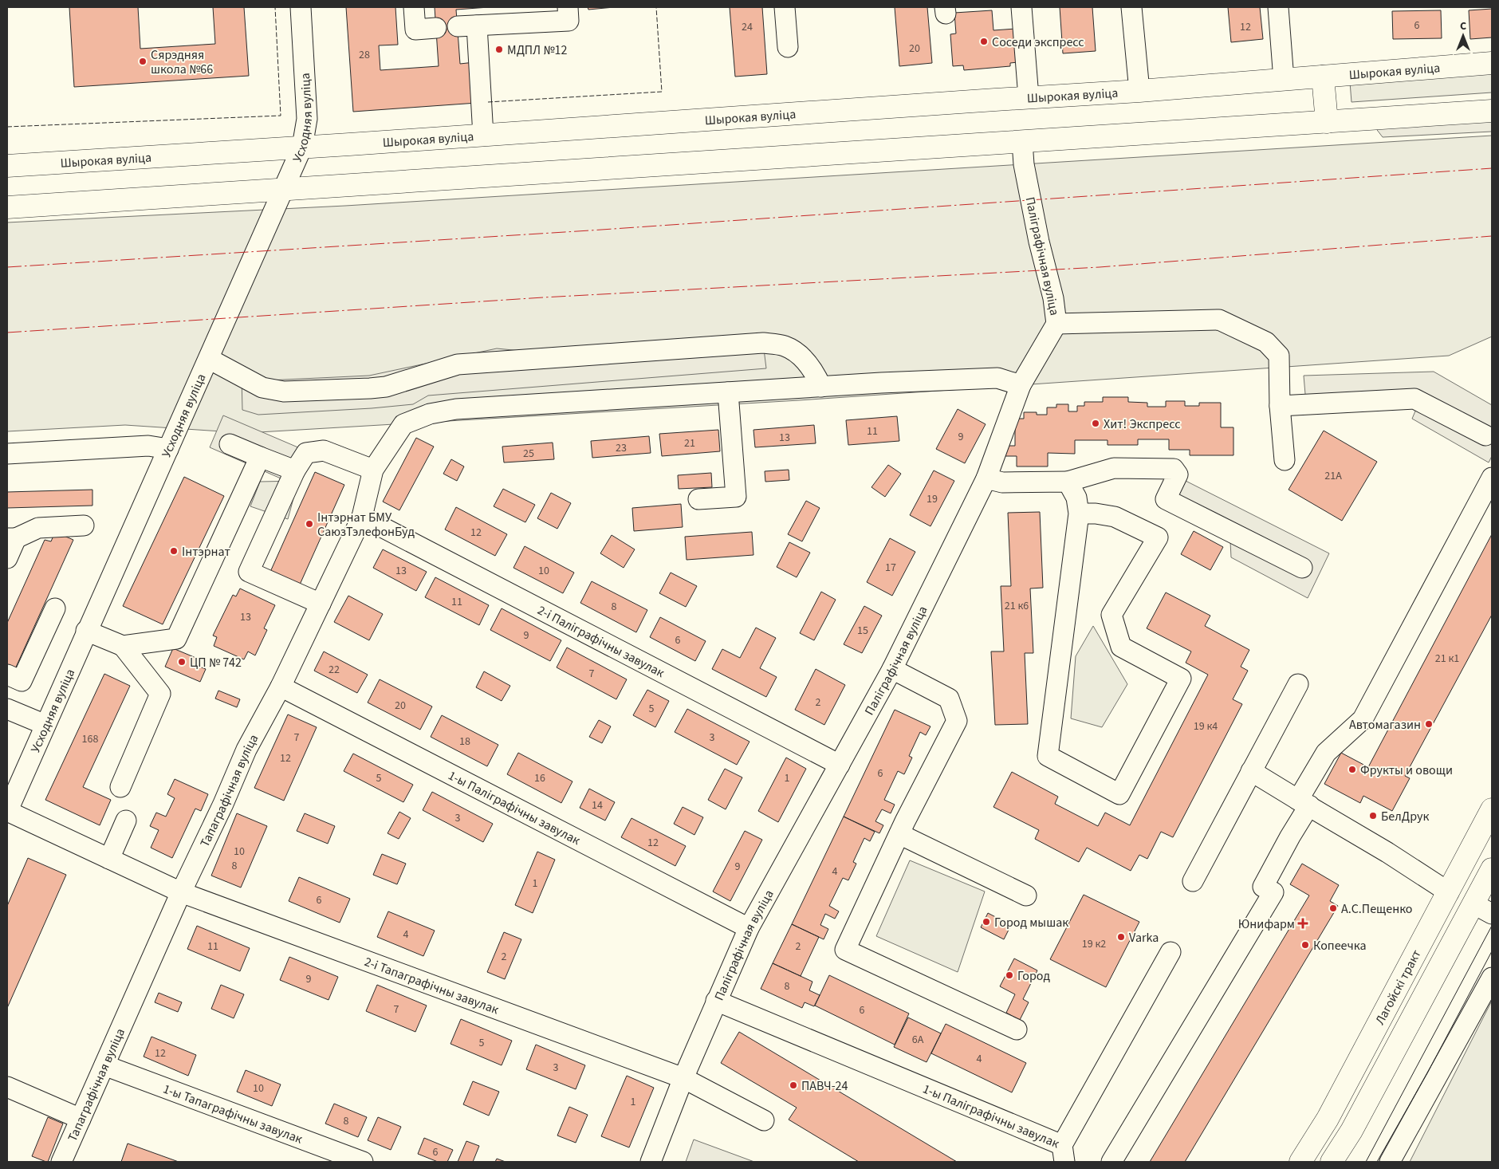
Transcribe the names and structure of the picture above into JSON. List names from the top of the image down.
{
  "streets": {
    "main road": ["Шырокая вуліца", "Лагойскі тракт"],
    "street": [
      "Усходняя вуліца",
      "Паліграфічная вуліца",
      "2-і Паліграфічны завулак",
      "Тапаграфічная вуліца",
      "1-ы Паліграфічны завулак",
      "2-і Тапаграфічны завулак",
      "1-ы Тапаграфічны завулак"
    ]
  },
  "crossings": [
    ["Шырокая вуліца", "Усходняя вуліца"],
    ["Усходняя вуліца", "2-і Тапаграфічны завулак"],
    ["Паліграфічная вуліца", "2-і Паліграфічны завулак"],
    ["Паліграфічная вуліца", "1-ы Паліграфічны завулак"],
    ["Паліграфічная вуліца", "2-і Тапаграфічны завулак"],
    ["2-і Паліграфічны завулак", "Тапаграфічная вуліца"],
    ["Тапаграфічная вуліца", "1-ы Паліграфічны завулак"],
    ["Тапаграфічная вуліца", "2-і Тапаграфічны завулак"],
    ["Тапаграфічная вуліца", "1-ы Тапаграфічны завулак"]
  ],
  "places": {
    "other": [
      "Соседи экспресс",
      "МДПЛ №12",
      "Сярэдняя школа №66",
      "Хит! Экспресс",
      "Інтэрнат БМУ СаюзТэлефонБуд",
      "Інтэрнат",
      "ЦП № 742",
      "Автомагазин",
      "Фрукты и овощи",
      "БелДрук",
      "А.С.Пещенко",
      "Город мышак",
      "Varka",
      "Копеечка",
      "Город",
      "ПАВЧ-24"
    ],
    "health": ["Юнифарм"]
  },
  "house_numbers": [
    "6",
    "24",
    "12",
    "20",
    "28",
    "11",
    "9",
    "13",
    "21",
    "23",
    "25",
    "21А",
    "19",
    "12",
    "17",
    "13",
    "10",
    "11",
    "21 к6",
    "8",
    "13",
    "15",
    "9",
    "6",
    "21 к1",
    "22",
    "7",
    "2",
    "20",
    "5",
    "19 к4",
    "7",
    "3",
    "168",
    "18",
    "12",
    "6",
    "5",
    "16",
    "1",
    "14",
    "3",
    "12",
    "10",
    "8",
    "9",
    "4",
    "1",
    "6",
    "4",
    "19 к2",
    "11",
    "2",
    "2",
    "9",
    "8",
    "7",
    "6",
    "6А",
    "5",
    "12",
    "4",
    "3",
    "10",
    "1",
    "8",
    "6"
  ],
  "north": "top"
}
